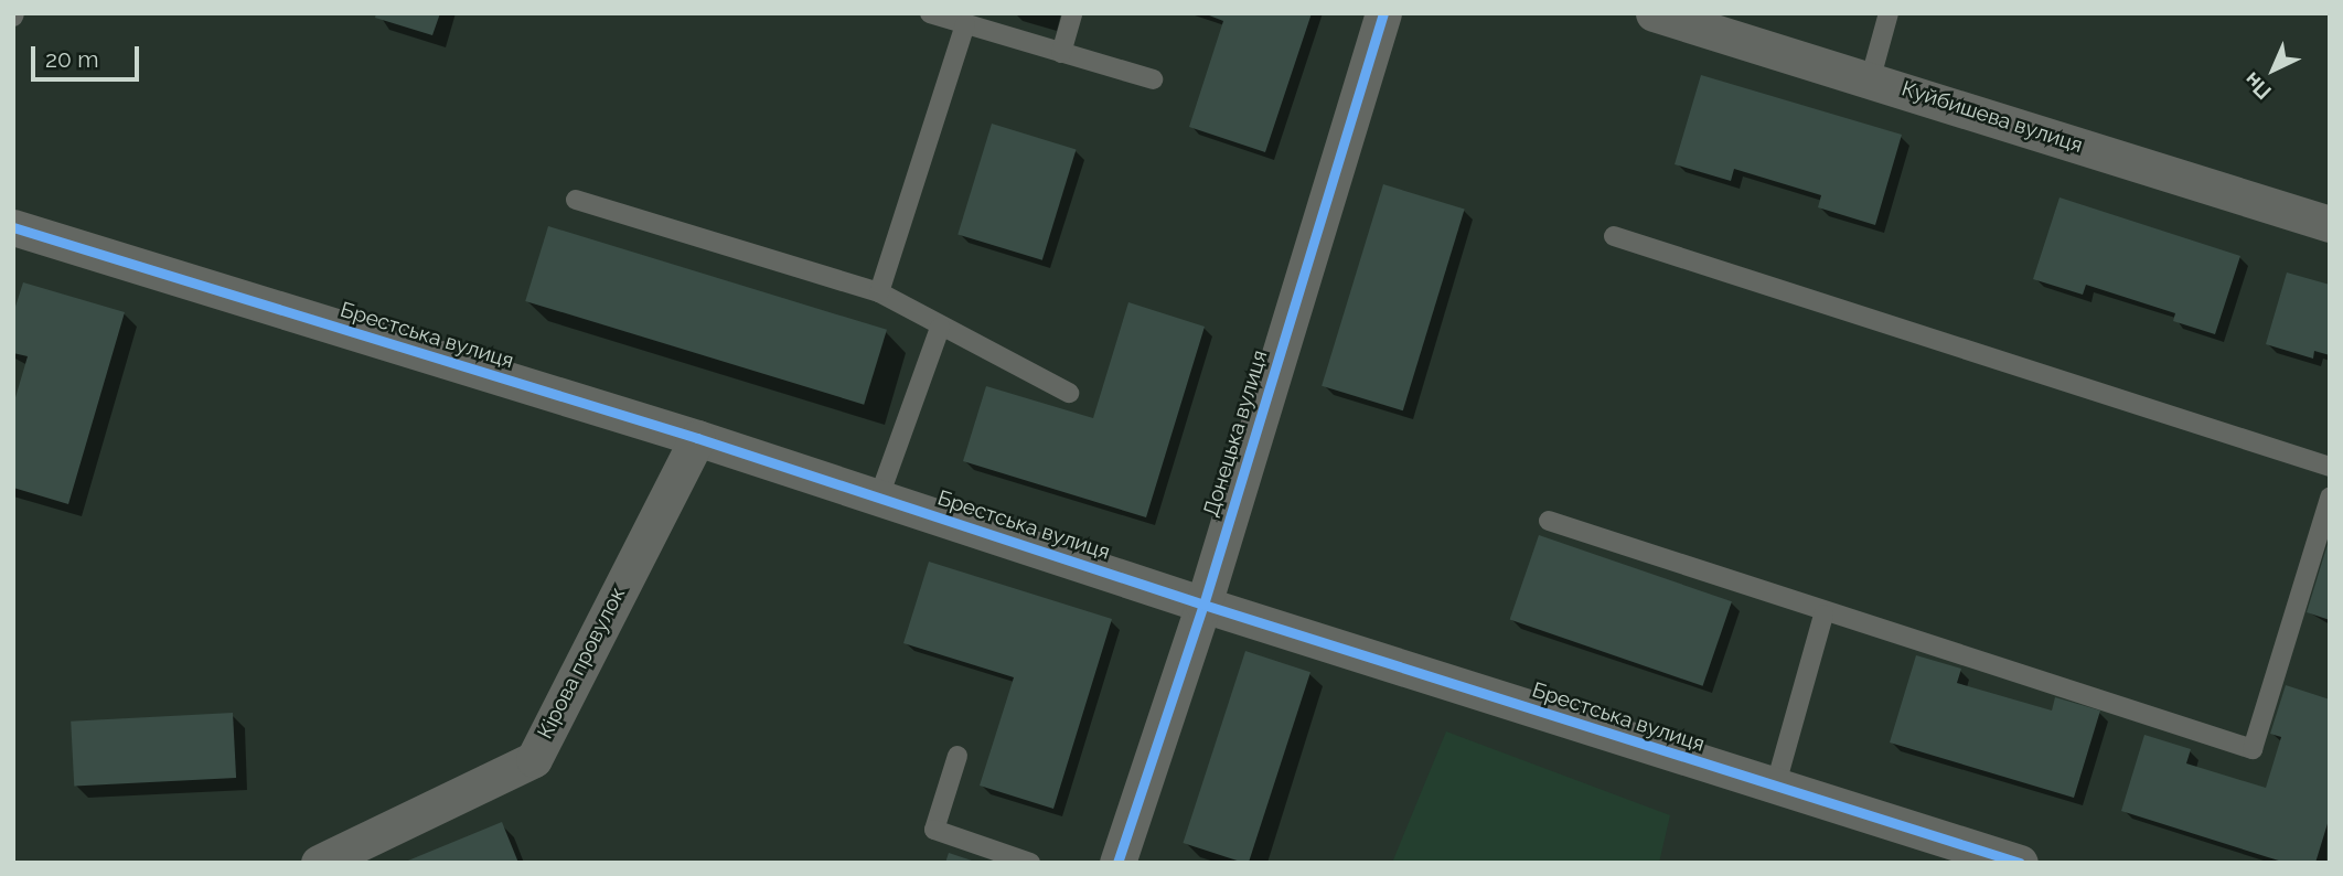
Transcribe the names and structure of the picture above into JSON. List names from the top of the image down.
{
  "streets": {
    "street": [
      "Куйбишева вулиця",
      "Брестська вулиця",
      "Донецька вулиця",
      "Кірова провулок"
    ]
  },
  "crossings": [
    ["Брестська вулиця", "Донецька вулиця"],
    ["Брестська вулиця", "Кірова провулок"]
  ],
  "scale_bar": "20 m",
  "north": "bottom left"
}
